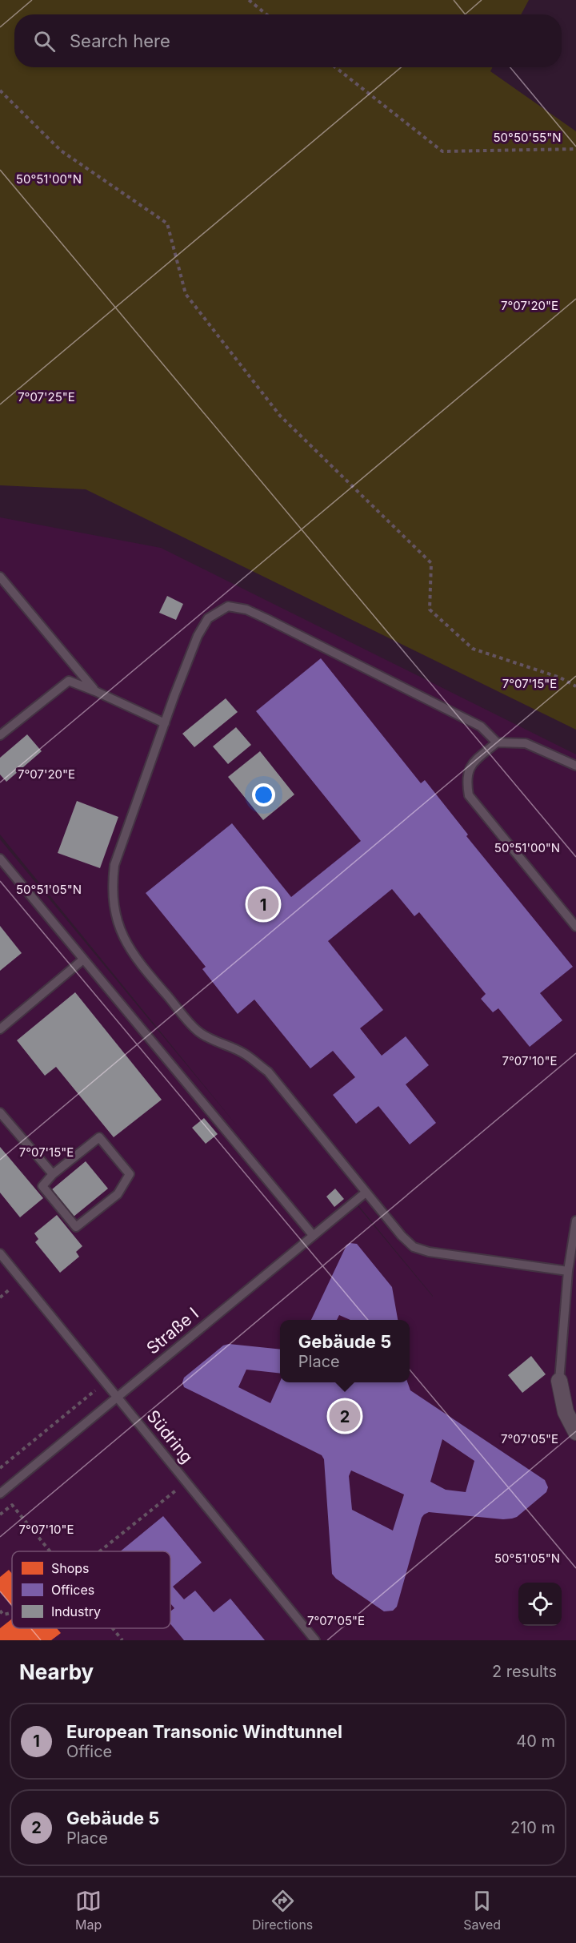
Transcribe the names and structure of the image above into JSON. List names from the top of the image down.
{
  "streets": {
    "lane": ["Straße I", "Südring"]
  },
  "crossings": [
    ["Straße I", "Südring"]
  ],
  "legend": ["Shops", "Offices", "Industry"],
  "page": {
    "search": "Search here",
    "pins": ["1", "2"],
    "popup": ["Gebäude 5", "Place"],
    "heading": ["Nearby", "2 results"],
    "list": [
      {
        "mark": "1",
        "name": "European Transonic Windtunnel",
        "note": "Office",
        "value": "40 m"
      },
      {
        "mark": "2",
        "name": "Gebäude 5",
        "note": "Place",
        "value": "210 m"
      }
    ],
    "nav": ["Map", "Directions", "Saved"]
  },
  "coordinates": [
    "50°50'55\"N",
    "50°51'00\"N",
    "7°07'20\"E",
    "7°07'25\"E",
    "7°07'15\"E",
    "50°51'05\"N",
    "7°07'10\"E",
    "7°07'05\"E"
  ]
}
